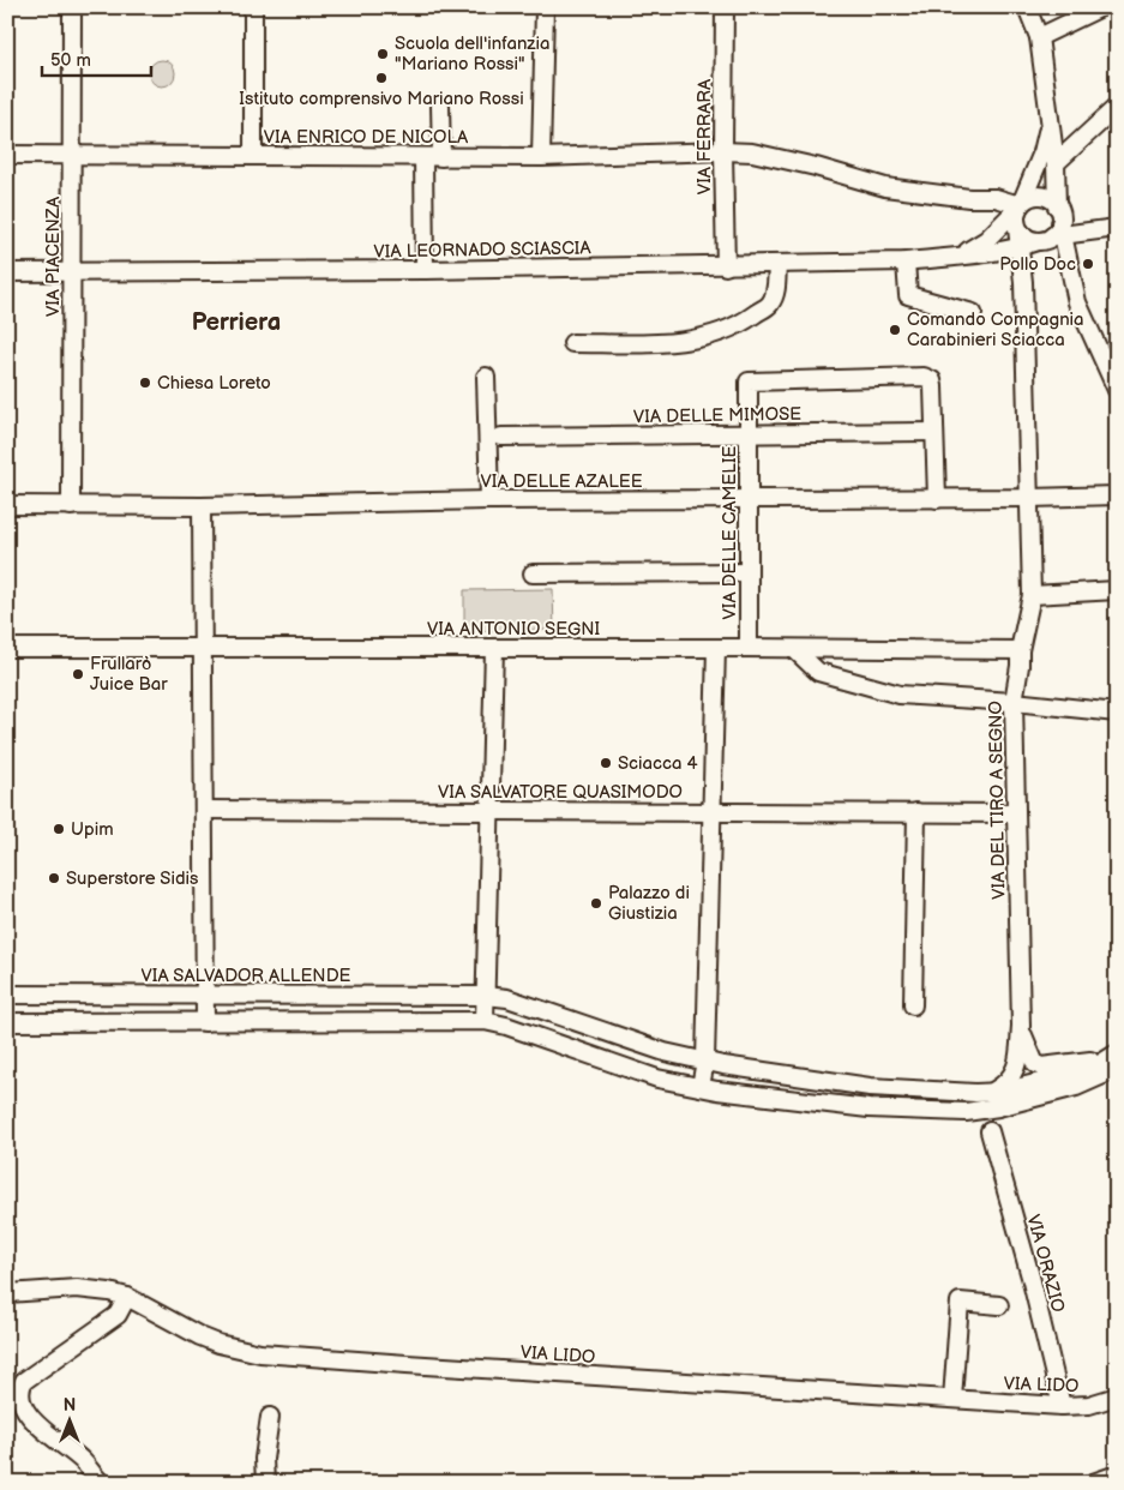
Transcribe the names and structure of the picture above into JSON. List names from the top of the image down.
{
  "streets": {
    "street": [
      "VIA ENRICO DE NICOLA",
      "VIA FERRARA",
      "VIA LEORNADO SCIASCIA",
      "VIA PIACENZA",
      "VIA DELLE MIMOSE",
      "VIA DELLE AZALEE",
      "VIA DELLE CAMELIE",
      "VIA ANTONIO SEGNI",
      "VIA SALVATORE QUASIMODO",
      "VIA DEL TIRO A SEGNO",
      "VIA SALVADOR ALLENDE",
      "VIA ORAZIO",
      "VIA LIDO"
    ]
  },
  "crossings": [
    ["VIA ENRICO DE NICOLA", "VIA FERRARA"],
    ["VIA ENRICO DE NICOLA", "VIA LEORNADO SCIASCIA"],
    ["VIA ENRICO DE NICOLA", "VIA PIACENZA"],
    ["VIA FERRARA", "VIA LEORNADO SCIASCIA"],
    ["VIA LEORNADO SCIASCIA", "VIA PIACENZA"],
    ["VIA PIACENZA", "VIA DELLE AZALEE"],
    ["VIA DELLE MIMOSE", "VIA DELLE AZALEE"],
    ["VIA DELLE MIMOSE", "VIA DELLE CAMELIE"],
    ["VIA DELLE AZALEE", "VIA DELLE CAMELIE"],
    ["VIA DELLE AZALEE", "VIA DEL TIRO A SEGNO"],
    ["VIA DELLE CAMELIE", "VIA ANTONIO SEGNI"],
    ["VIA ANTONIO SEGNI", "VIA DEL TIRO A SEGNO"],
    ["VIA SALVATORE QUASIMODO", "VIA DEL TIRO A SEGNO"],
    ["VIA DEL TIRO A SEGNO", "VIA SALVADOR ALLENDE"],
    ["VIA ORAZIO", "VIA LIDO"]
  ],
  "districts": ["Perriera"],
  "places": [
    "Scuola dell'infanzia \"Mariano Rossi\"",
    "Istituto comprensivo Mariano Rossi",
    "Pollo Doc",
    "Comando Compagnia Carabinieri Sciacca",
    "Chiesa Loreto",
    "Frullarò Juice Bar",
    "Sciacca 4",
    "Upim",
    "Superstore Sidis",
    "Palazzo di Giustizia"
  ],
  "scale_bar": "50 m",
  "north": "top"
}
